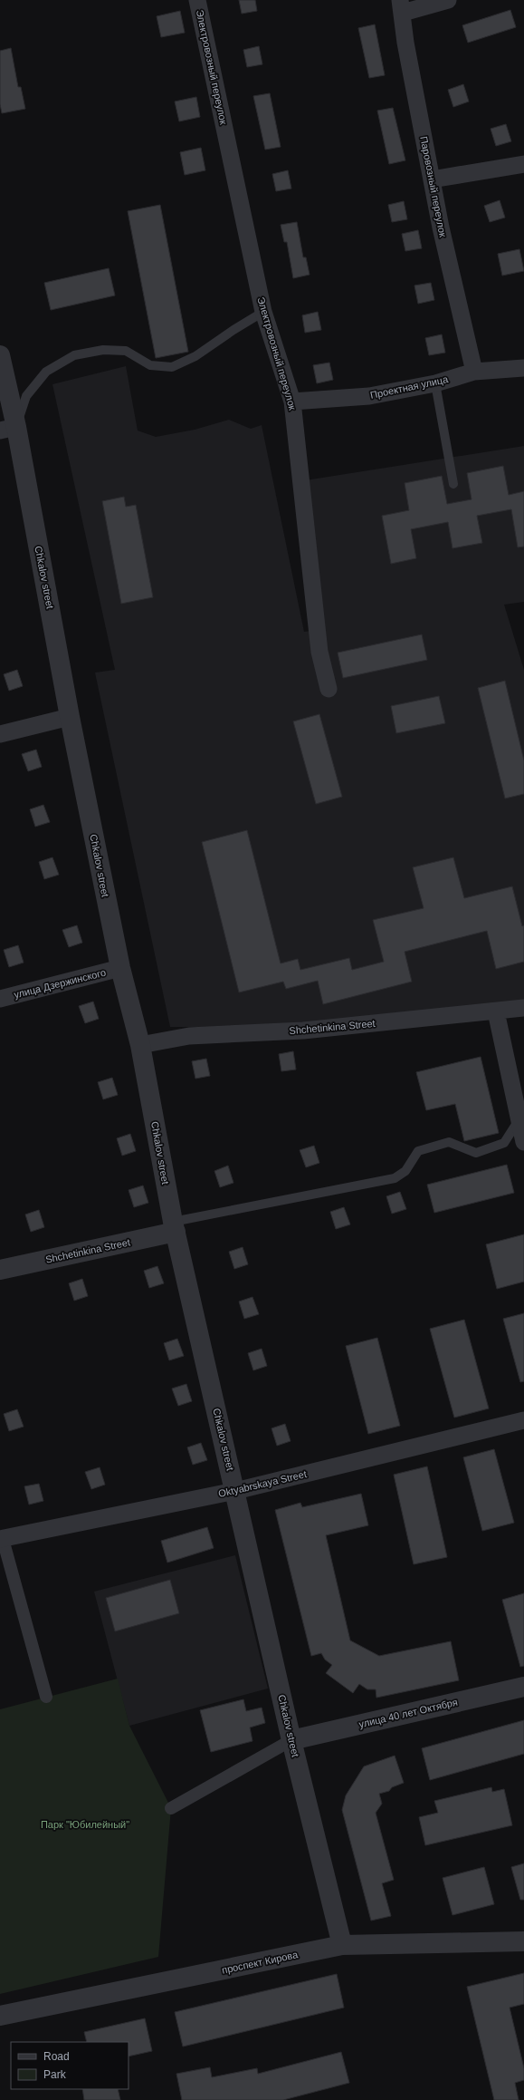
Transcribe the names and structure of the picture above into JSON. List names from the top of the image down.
{
  "streets": {
    "street": [
      "Электровозный переулок",
      "Паровозный переулок",
      "Проектная улица",
      "Chkalov street",
      "улица Дзержинского",
      "Shchetinkina Street",
      "Oktyabrskaya Street",
      "улица 40 лет Октября",
      "проспект Кирова"
    ]
  },
  "crossings": [
    ["Электровозный переулок", "Проектная улица"],
    ["Паровозный переулок", "Проектная улица"],
    ["Chkalov street", "улица Дзержинского"],
    ["Chkalov street", "Shchetinkina Street"],
    ["Chkalov street", "Oktyabrskaya Street"],
    ["Chkalov street", "улица 40 лет Октября"],
    ["Chkalov street", "проспект Кирова"]
  ],
  "parks": ["Парк \"Юбилейный\""],
  "legend": ["Road", "Park"]
}
